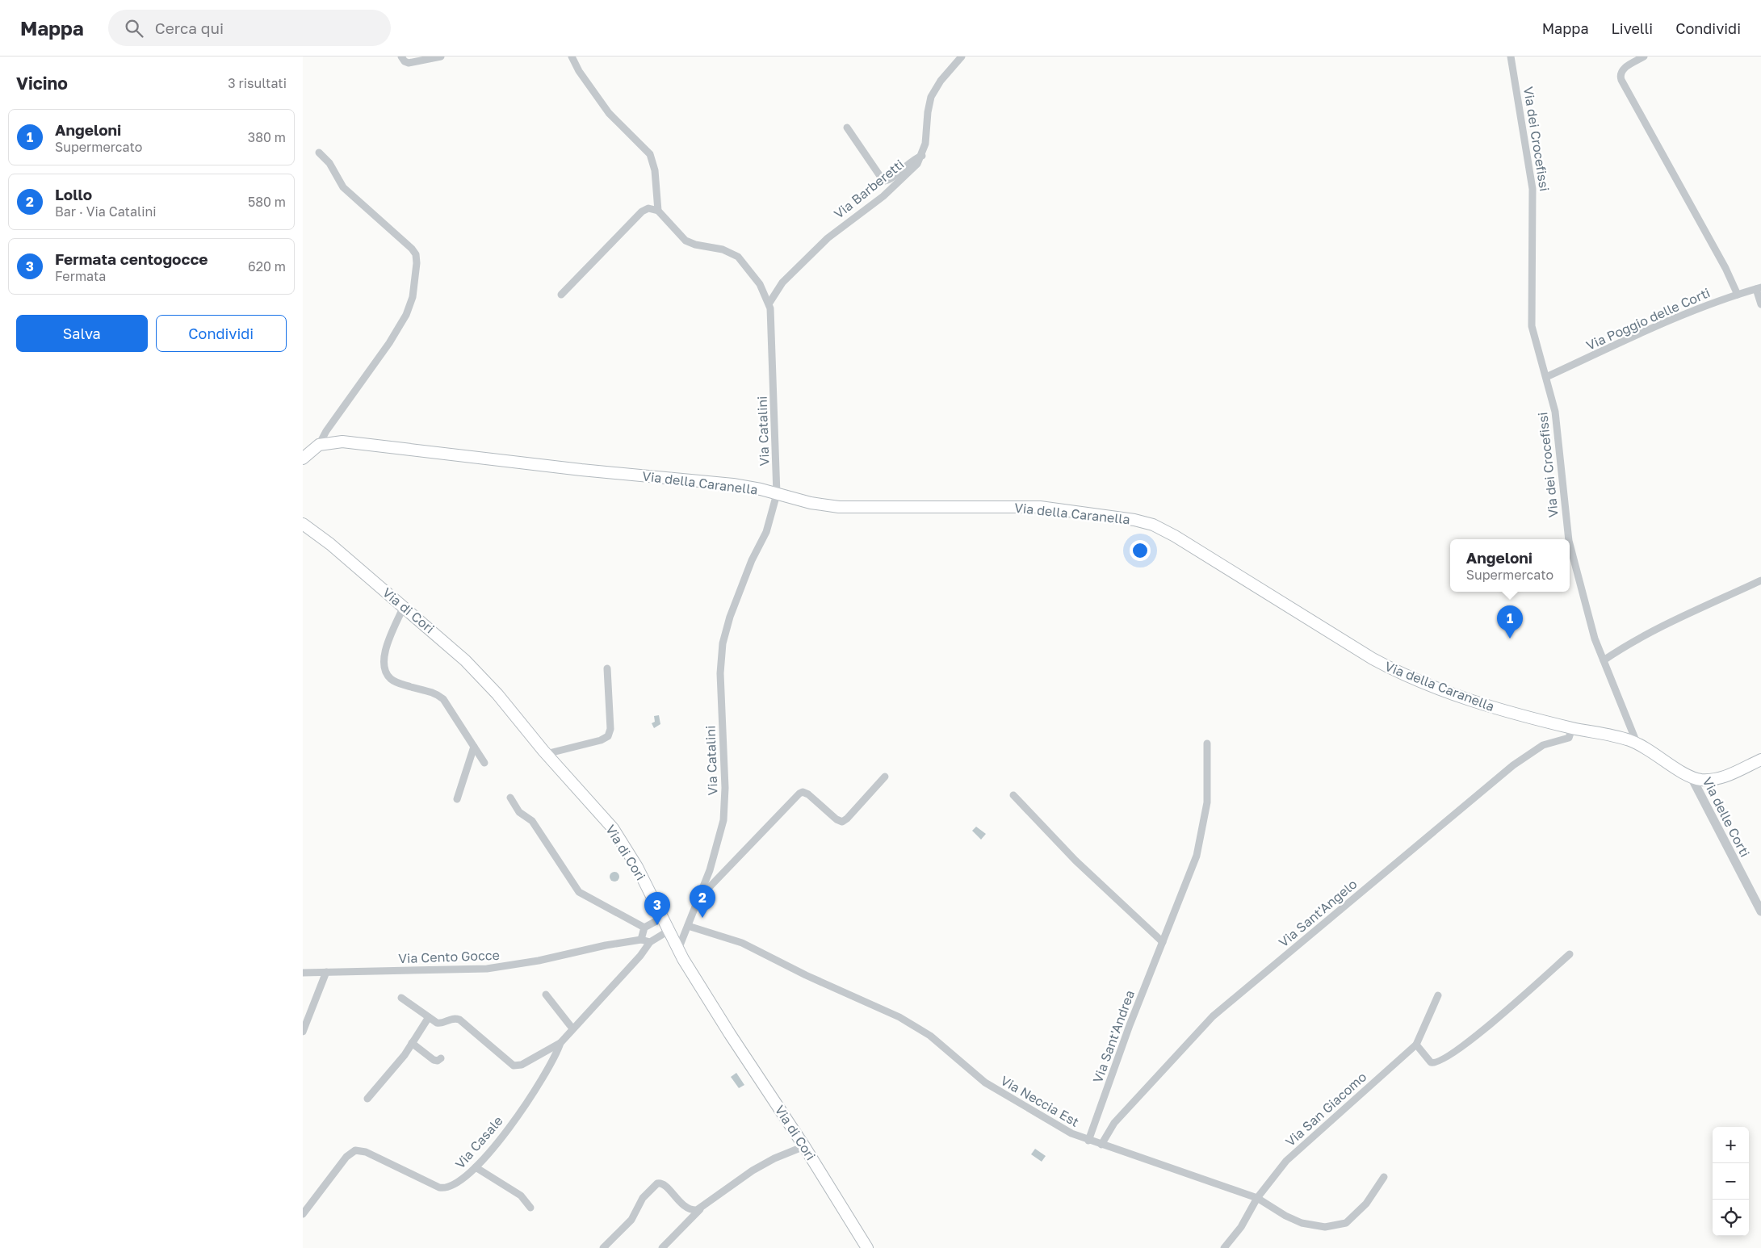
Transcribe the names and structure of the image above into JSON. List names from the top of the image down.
{
  "streets": {
    "main road": ["Via della Caranella", "Via di Cori"],
    "street": [
      "Via dei Crocefissi",
      "Via Barberetti",
      "Via Poggio delle Corti",
      "Via Catalini",
      "Via delle Corti",
      "Via Sant'Angelo",
      "Via Cento Gocce",
      "Via Sant'Andrea",
      "Via Neccia Est",
      "Via San Giacomo",
      "Via Casale"
    ]
  },
  "crossings": [
    ["Via dei Crocefissi", "Via Poggio delle Corti"],
    ["Via dei Crocefissi", "Via della Caranella"],
    ["Via Barberetti", "Via Catalini"],
    ["Via Catalini", "Via della Caranella"],
    ["Via Catalini", "Via di Cori"],
    ["Via Catalini", "Via Neccia Est"],
    ["Via della Caranella", "Via delle Corti"],
    ["Via della Caranella", "Via Sant'Angelo"],
    ["Via di Cori", "Via Casale"],
    ["Via Sant'Angelo", "Via Neccia Est"],
    ["Via Sant'Andrea", "Via Neccia Est"],
    ["Via Neccia Est", "Via San Giacomo"]
  ],
  "page": {
    "header": "Mappa",
    "search": "Cerca qui",
    "nav": ["Mappa", "Livelli", "Condividi"],
    "heading": ["Vicino", "3 risultati"],
    "list": [
      {
        "mark": "1",
        "name": "Angeloni",
        "note": "Supermercato",
        "value": "380 m"
      },
      {
        "mark": "2",
        "name": "Lollo",
        "note": "Bar · Via Catalini",
        "value": "580 m"
      },
      {
        "mark": "3",
        "name": "Fermata centogocce",
        "note": "Fermata",
        "value": "620 m"
      }
    ],
    "buttons": ["Salva", "Condividi"],
    "popup": ["Angeloni", "Supermercato"],
    "pins": ["1", "2", "3"],
    "map_buttons": ["+", "−"]
  }
}
